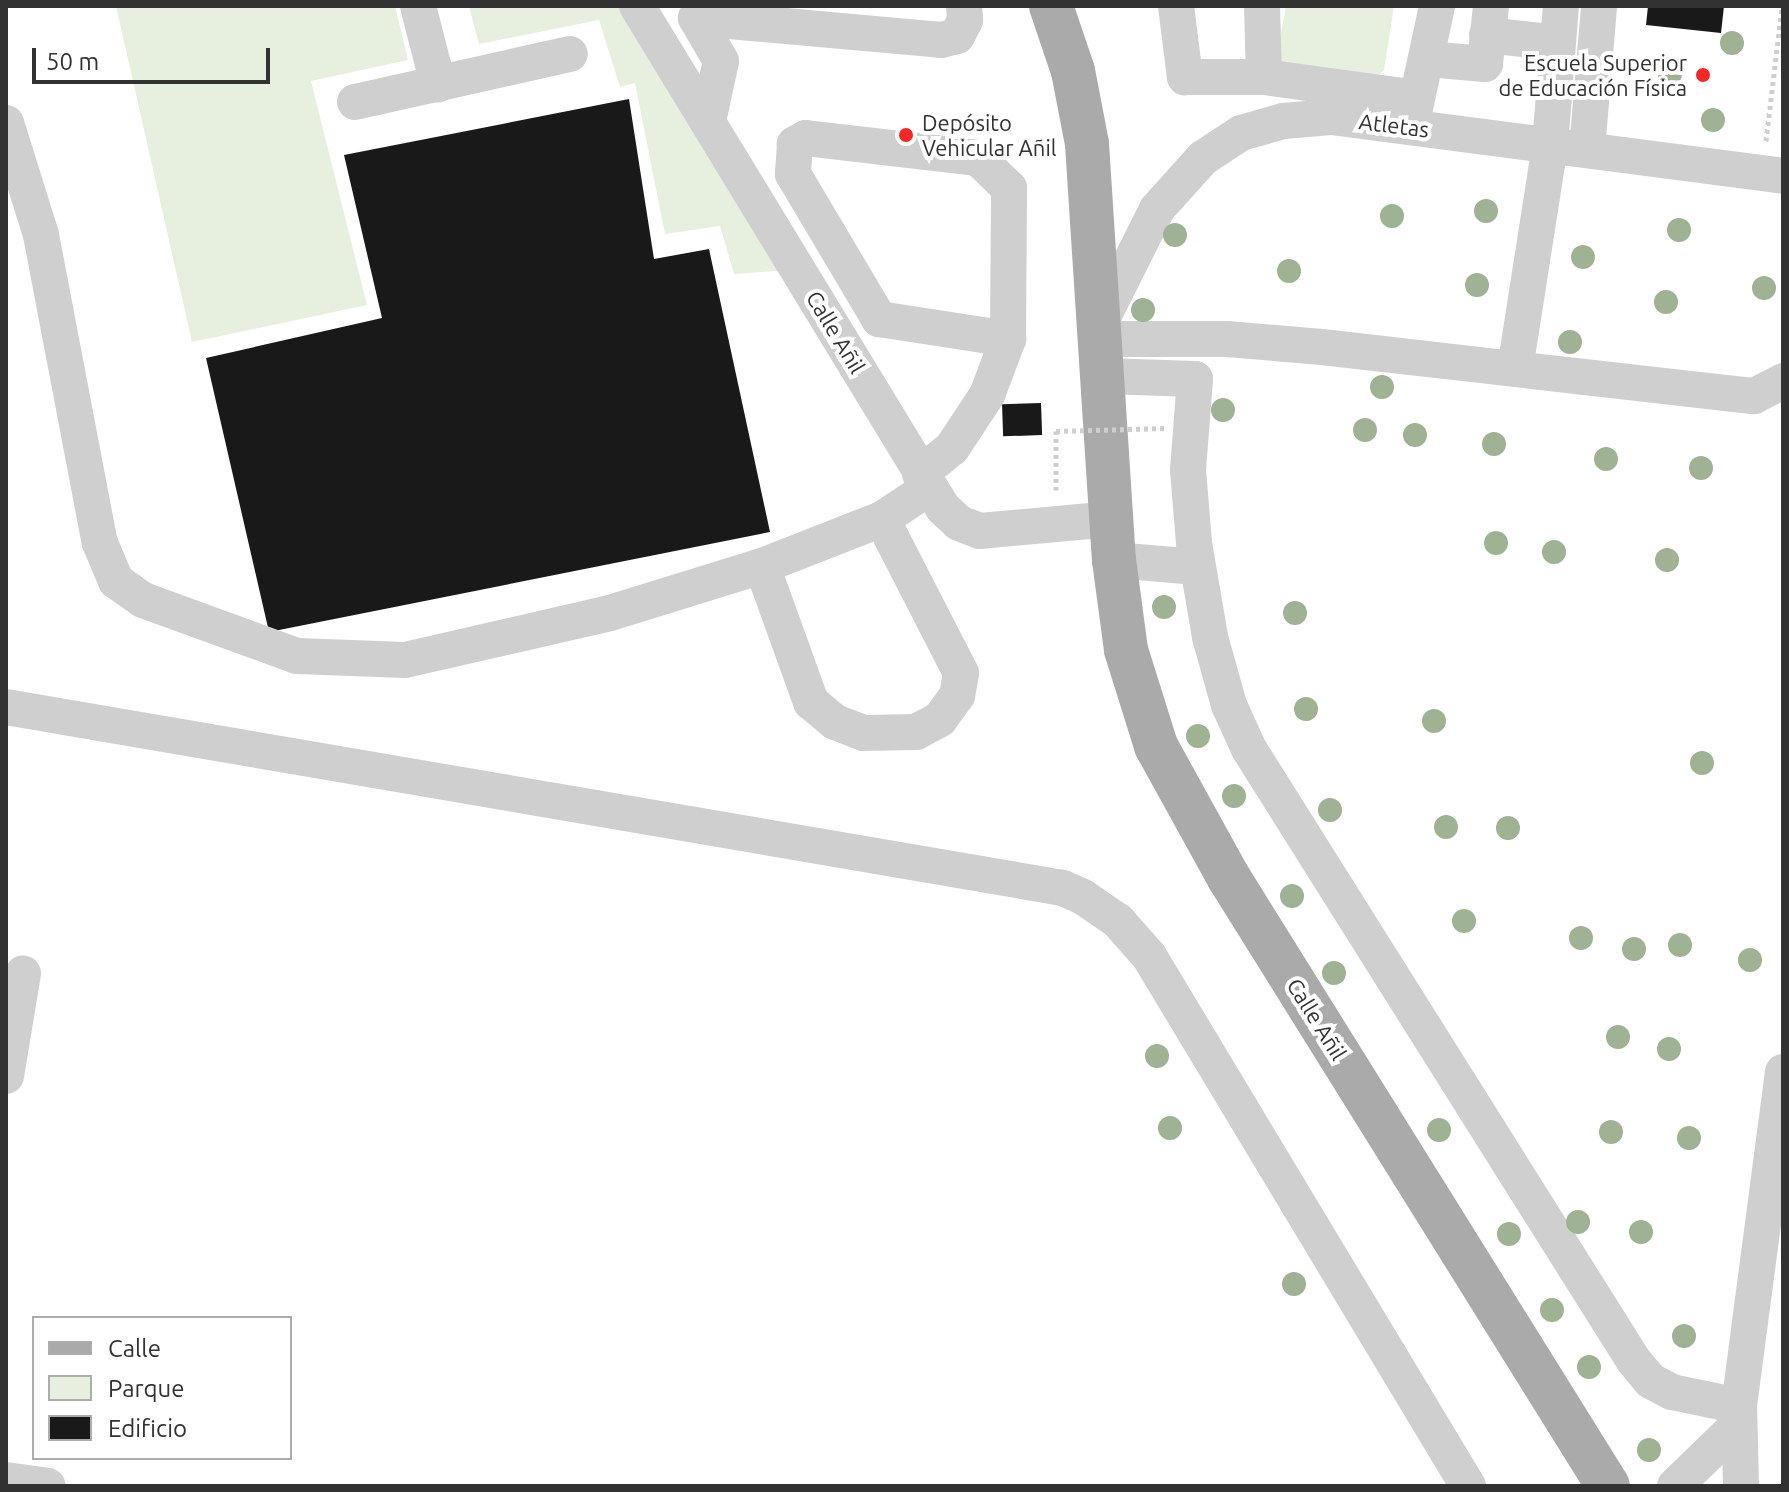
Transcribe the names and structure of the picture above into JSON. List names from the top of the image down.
{
  "streets": {
    "main road": ["Calle Añil"],
    "street": ["Atletas"]
  },
  "crossings": [
    ["Atletas", "Calle Añil"]
  ],
  "places": ["Escuela Superior de Educación Física", "Depósito Vehicular Añil"],
  "legend": ["Calle", "Parque", "Edificio"],
  "scale_bar": "50 m"
}
